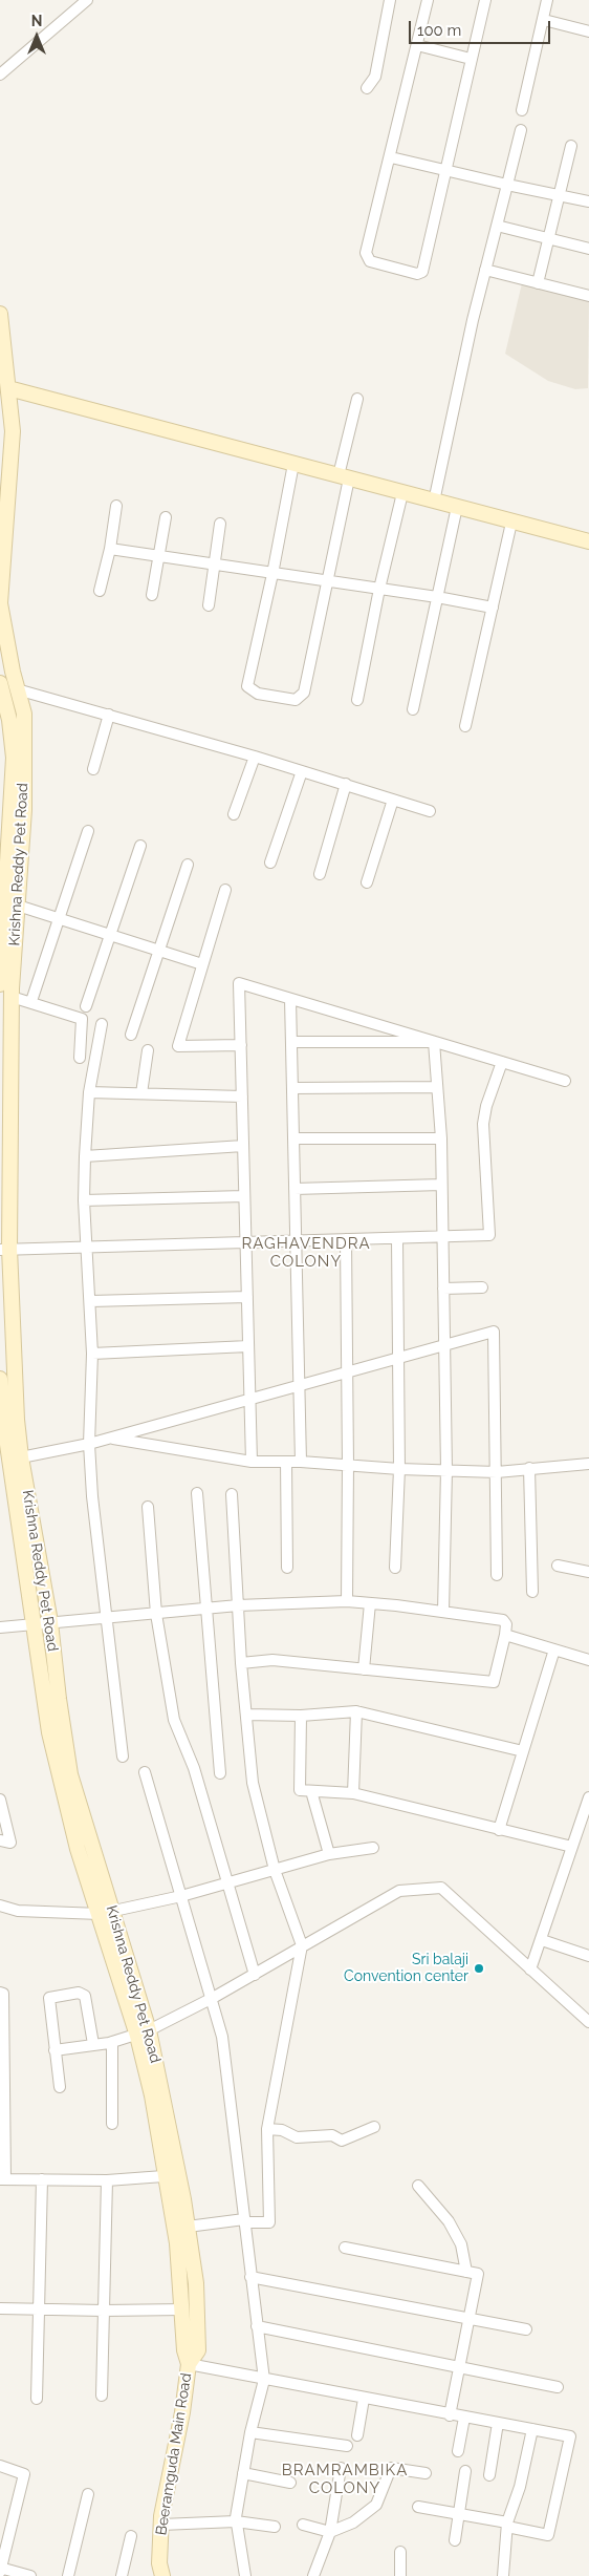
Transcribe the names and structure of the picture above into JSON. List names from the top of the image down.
{
  "streets": {
    "main road": ["Krishna Reddy Pet Road", "Beeramguda Main Road"]
  },
  "crossings": [
    ["Krishna Reddy Pet Road", "Beeramguda Main Road"]
  ],
  "districts": ["RAGHAVENDRA COLONY", "BRAMRAMBIKA COLONY"],
  "places": ["Sri balaji Convention center"],
  "scale_bar": "100 m",
  "north": "top"
}
